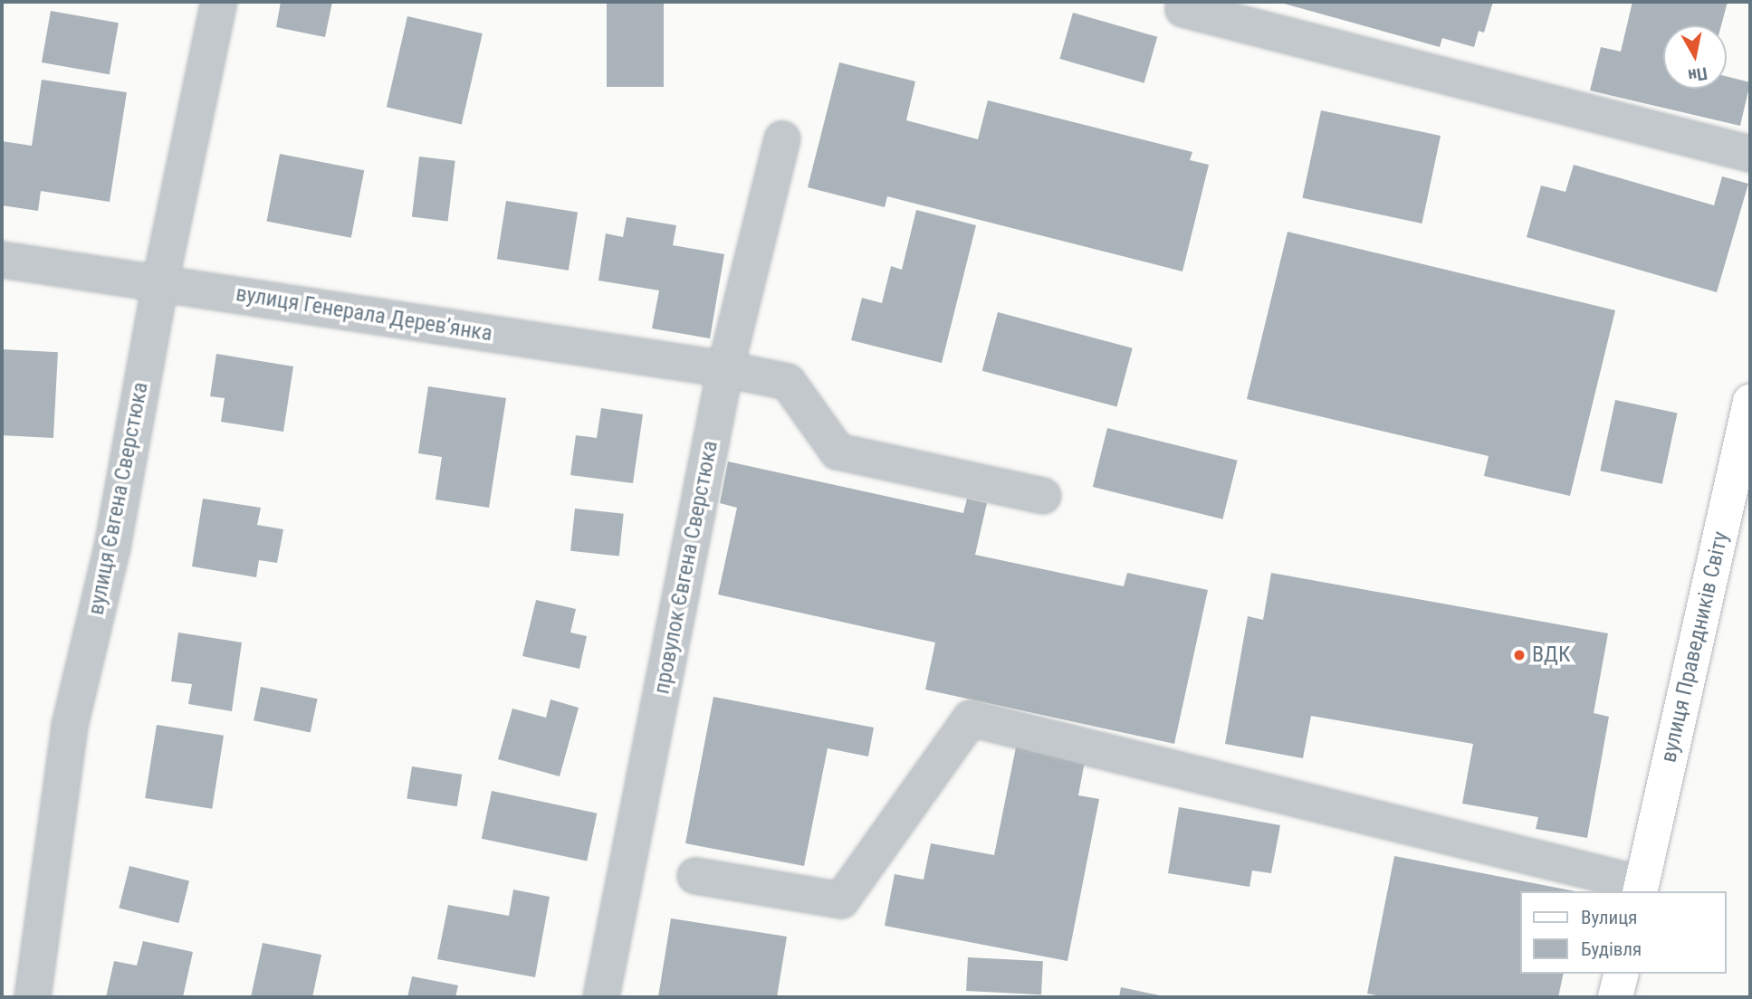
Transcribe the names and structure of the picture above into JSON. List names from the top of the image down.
{
  "streets": {
    "main road": ["вулиця Праведників Світу"],
    "street": ["вулиця Генерала Деревʼянка", "вулиця Євгена Сверстюка", "провулок Євгена Сверстюка"]
  },
  "crossings": [
    ["вулиця Генерала Деревʼянка", "вулиця Євгена Сверстюка"],
    ["вулиця Генерала Деревʼянка", "провулок Євгена Сверстюка"]
  ],
  "places": ["ВДК"],
  "legend": ["Вулиця", "Будівля"],
  "north": "bottom"
}
